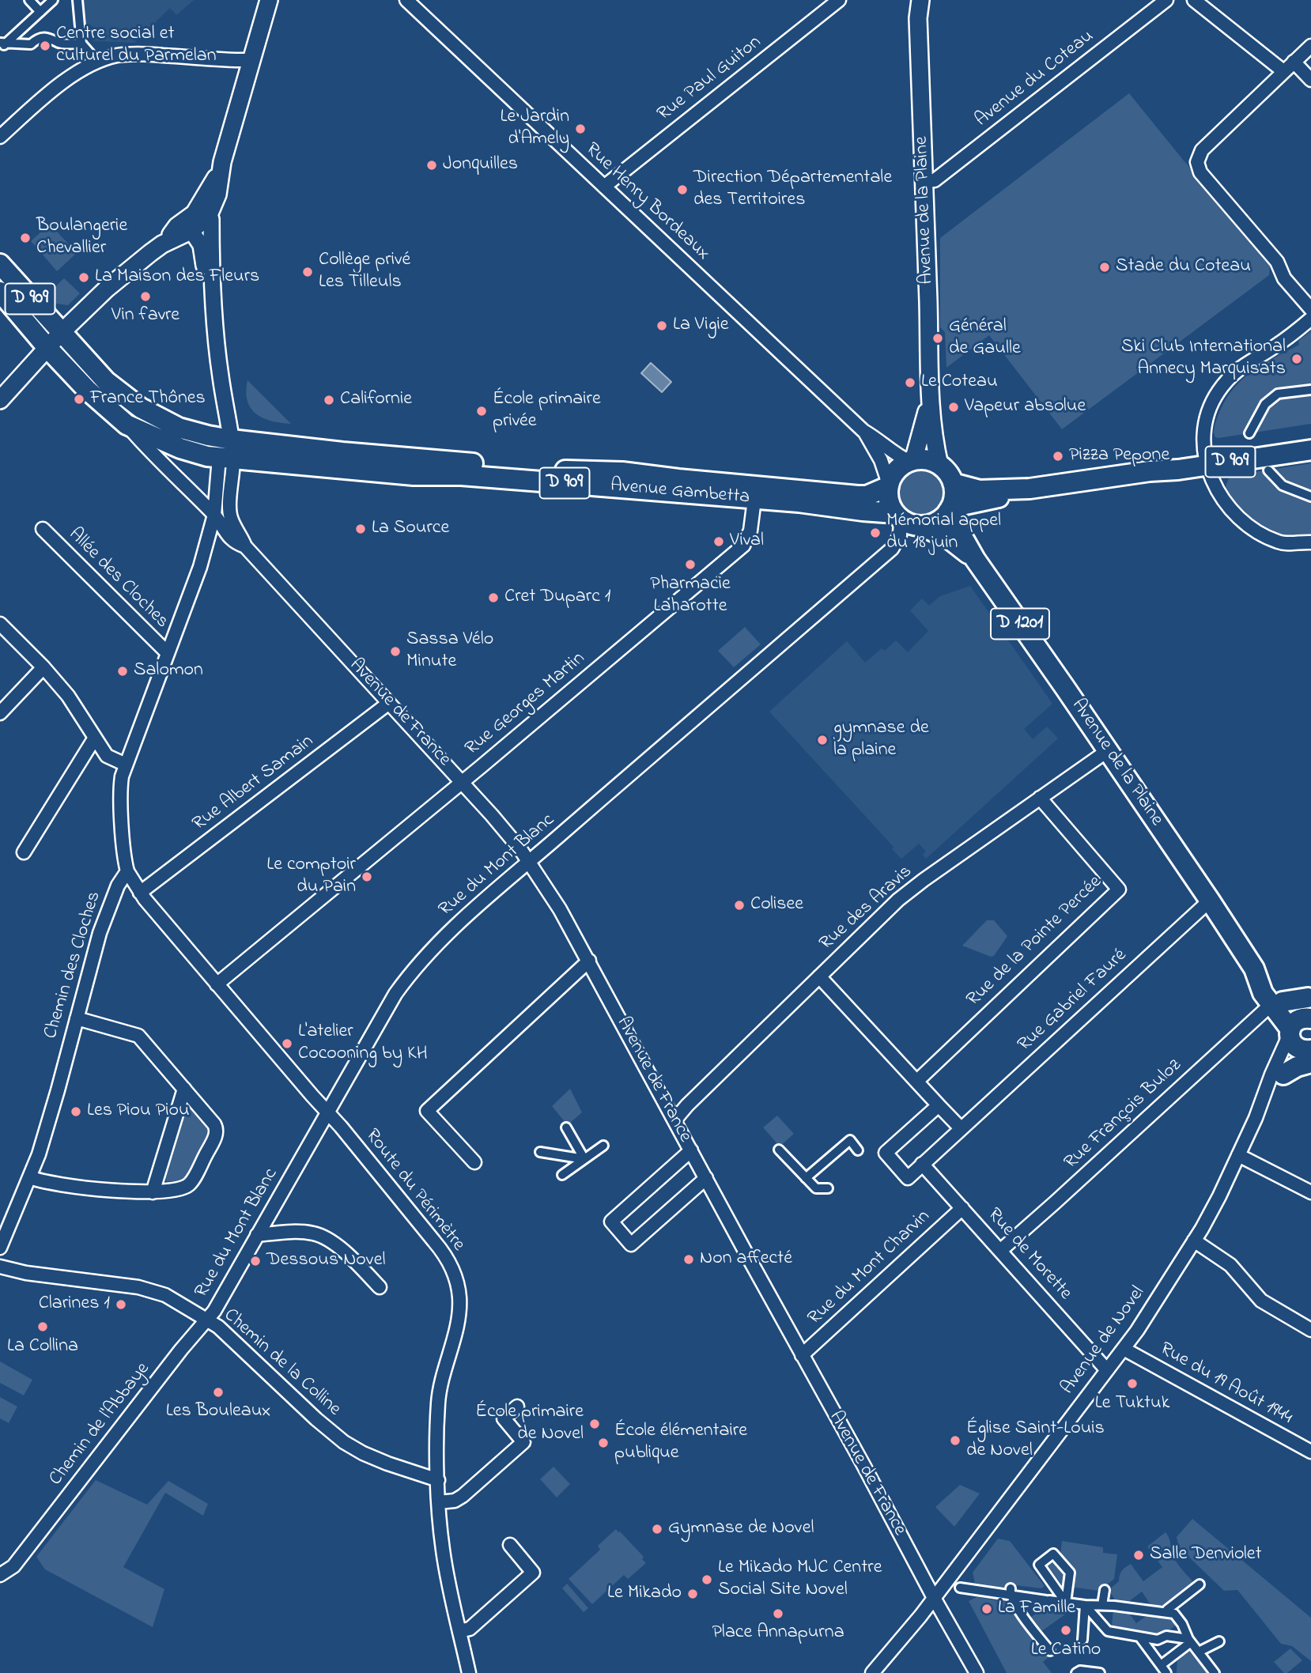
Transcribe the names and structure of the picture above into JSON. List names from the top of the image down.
{
  "streets": {
    "main road": [
      "Avenue de la Plaine",
      "D 909",
      "Avenue Gambetta",
      "D 1201",
      "Avenue de France"
    ],
    "street": [
      "Rue Paul Guiton",
      "Avenue du Coteau",
      "Rue Henry Bordeaux",
      "Allée des Cloches",
      "Rue Georges Martin",
      "Rue Albert Samain",
      "Rue du Mont Blanc",
      "Rue des Aravis",
      "Rue de la Pointe Percée",
      "Chemin des Cloches",
      "Rue Gabriel Fauré",
      "Rue François Buloz",
      "Route du Périmètre",
      "Rue de Morette",
      "Rue du Mont Charvin",
      "Avenue de Novel",
      "Chemin de la Colline",
      "Rue du 19 Août 1944",
      "Chemin de l'Abbaye"
    ]
  },
  "crossings": [
    ["Rue Paul Guiton", "Rue Henry Bordeaux"],
    ["Avenue du Coteau", "Avenue de la Plaine"],
    ["Rue Henry Bordeaux", "Avenue de la Plaine"],
    ["Rue Henry Bordeaux", "D 909"],
    ["Rue Henry Bordeaux", "Avenue Gambetta"],
    ["Rue Henry Bordeaux", "Rue du Mont Blanc"],
    ["Avenue de la Plaine", "D 909"],
    ["Avenue de la Plaine", "Avenue Gambetta"],
    ["Avenue de la Plaine", "Rue du Mont Blanc"],
    ["Avenue de la Plaine", "Rue des Aravis"],
    ["Avenue de la Plaine", "Rue Gabriel Fauré"],
    ["Avenue de la Plaine", "Rue François Buloz"],
    ["Avenue de la Plaine", "Avenue de Novel"],
    ["D 909", "Avenue Gambetta"],
    ["D 909", "Avenue de France"],
    ["D 909", "Rue du Mont Blanc"],
    ["Avenue Gambetta", "Rue Georges Martin"],
    ["Avenue Gambetta", "Avenue de France"],
    ["Avenue Gambetta", "Rue du Mont Blanc"],
    ["Rue Georges Martin", "Avenue de France"],
    ["Rue Georges Martin", "Route du Périmètre"],
    ["Avenue de France", "Rue Albert Samain"],
    ["Avenue de France", "Rue du Mont Blanc"],
    ["Avenue de France", "Rue des Aravis"],
    ["Avenue de France", "Rue du Mont Charvin"],
    ["Avenue de France", "Avenue de Novel"],
    ["Rue Albert Samain", "Route du Périmètre"],
    ["Rue du Mont Blanc", "Route du Périmètre"],
    ["Rue du Mont Blanc", "Chemin de la Colline"],
    ["Rue du Mont Blanc", "Chemin de l'Abbaye"],
    ["Rue des Aravis", "Rue de la Pointe Percée"],
    ["Chemin des Cloches", "Route du Périmètre"],
    ["Rue François Buloz", "Rue de Morette"],
    ["Route du Périmètre", "Chemin de la Colline"],
    ["Rue de Morette", "Rue du Mont Charvin"],
    ["Rue de Morette", "Avenue de Novel"],
    ["Avenue de Novel", "Rue du 19 Août 1944"],
    ["Chemin de la Colline", "Chemin de l'Abbaye"]
  ],
  "places": [
    "Centre social et culturel du Parmelan",
    "Le Jardin d'Amely",
    "Jonquilles",
    "Direction Départementale des Territoires",
    "Boulangerie Chevallier",
    "Stade du Coteau",
    "Collège privé Les Tilleuls",
    "La Maison des Fleurs",
    "Vin favre",
    "La Vigie",
    "Général de Gaulle",
    "Ski Club International Annecy Marquisats",
    "Le Coteau",
    "France Thônes",
    "Californie",
    "Vapeur absolue",
    "École primaire privée",
    "Pizza Pepone",
    "La Source",
    "Mémorial appel du 18 juin",
    "Vival",
    "Pharmacie Laharotte",
    "Cret Duparc 1",
    "Sassa Vélo Minute",
    "Salomon",
    "gymnase de la plaine",
    "Le comptoir du Pain",
    "Colisee",
    "L'atelier Cocooning by KH",
    "Les Piou Piou",
    "Non affecté",
    "Dessous Novel",
    "Clarines 1",
    "La Collina",
    "Le Tuktuk",
    "Les Bouleaux",
    "École primaire de Novel",
    "Église Saint-Louis de Novel",
    "École élémentaire publique",
    "Gymnase de Novel",
    "Salle Denviolet",
    "Le Mikado MJC Centre Social Site Novel",
    "Le Mikado",
    "La Famille",
    "Place Annapurna",
    "Le Catino"
  ]
}
